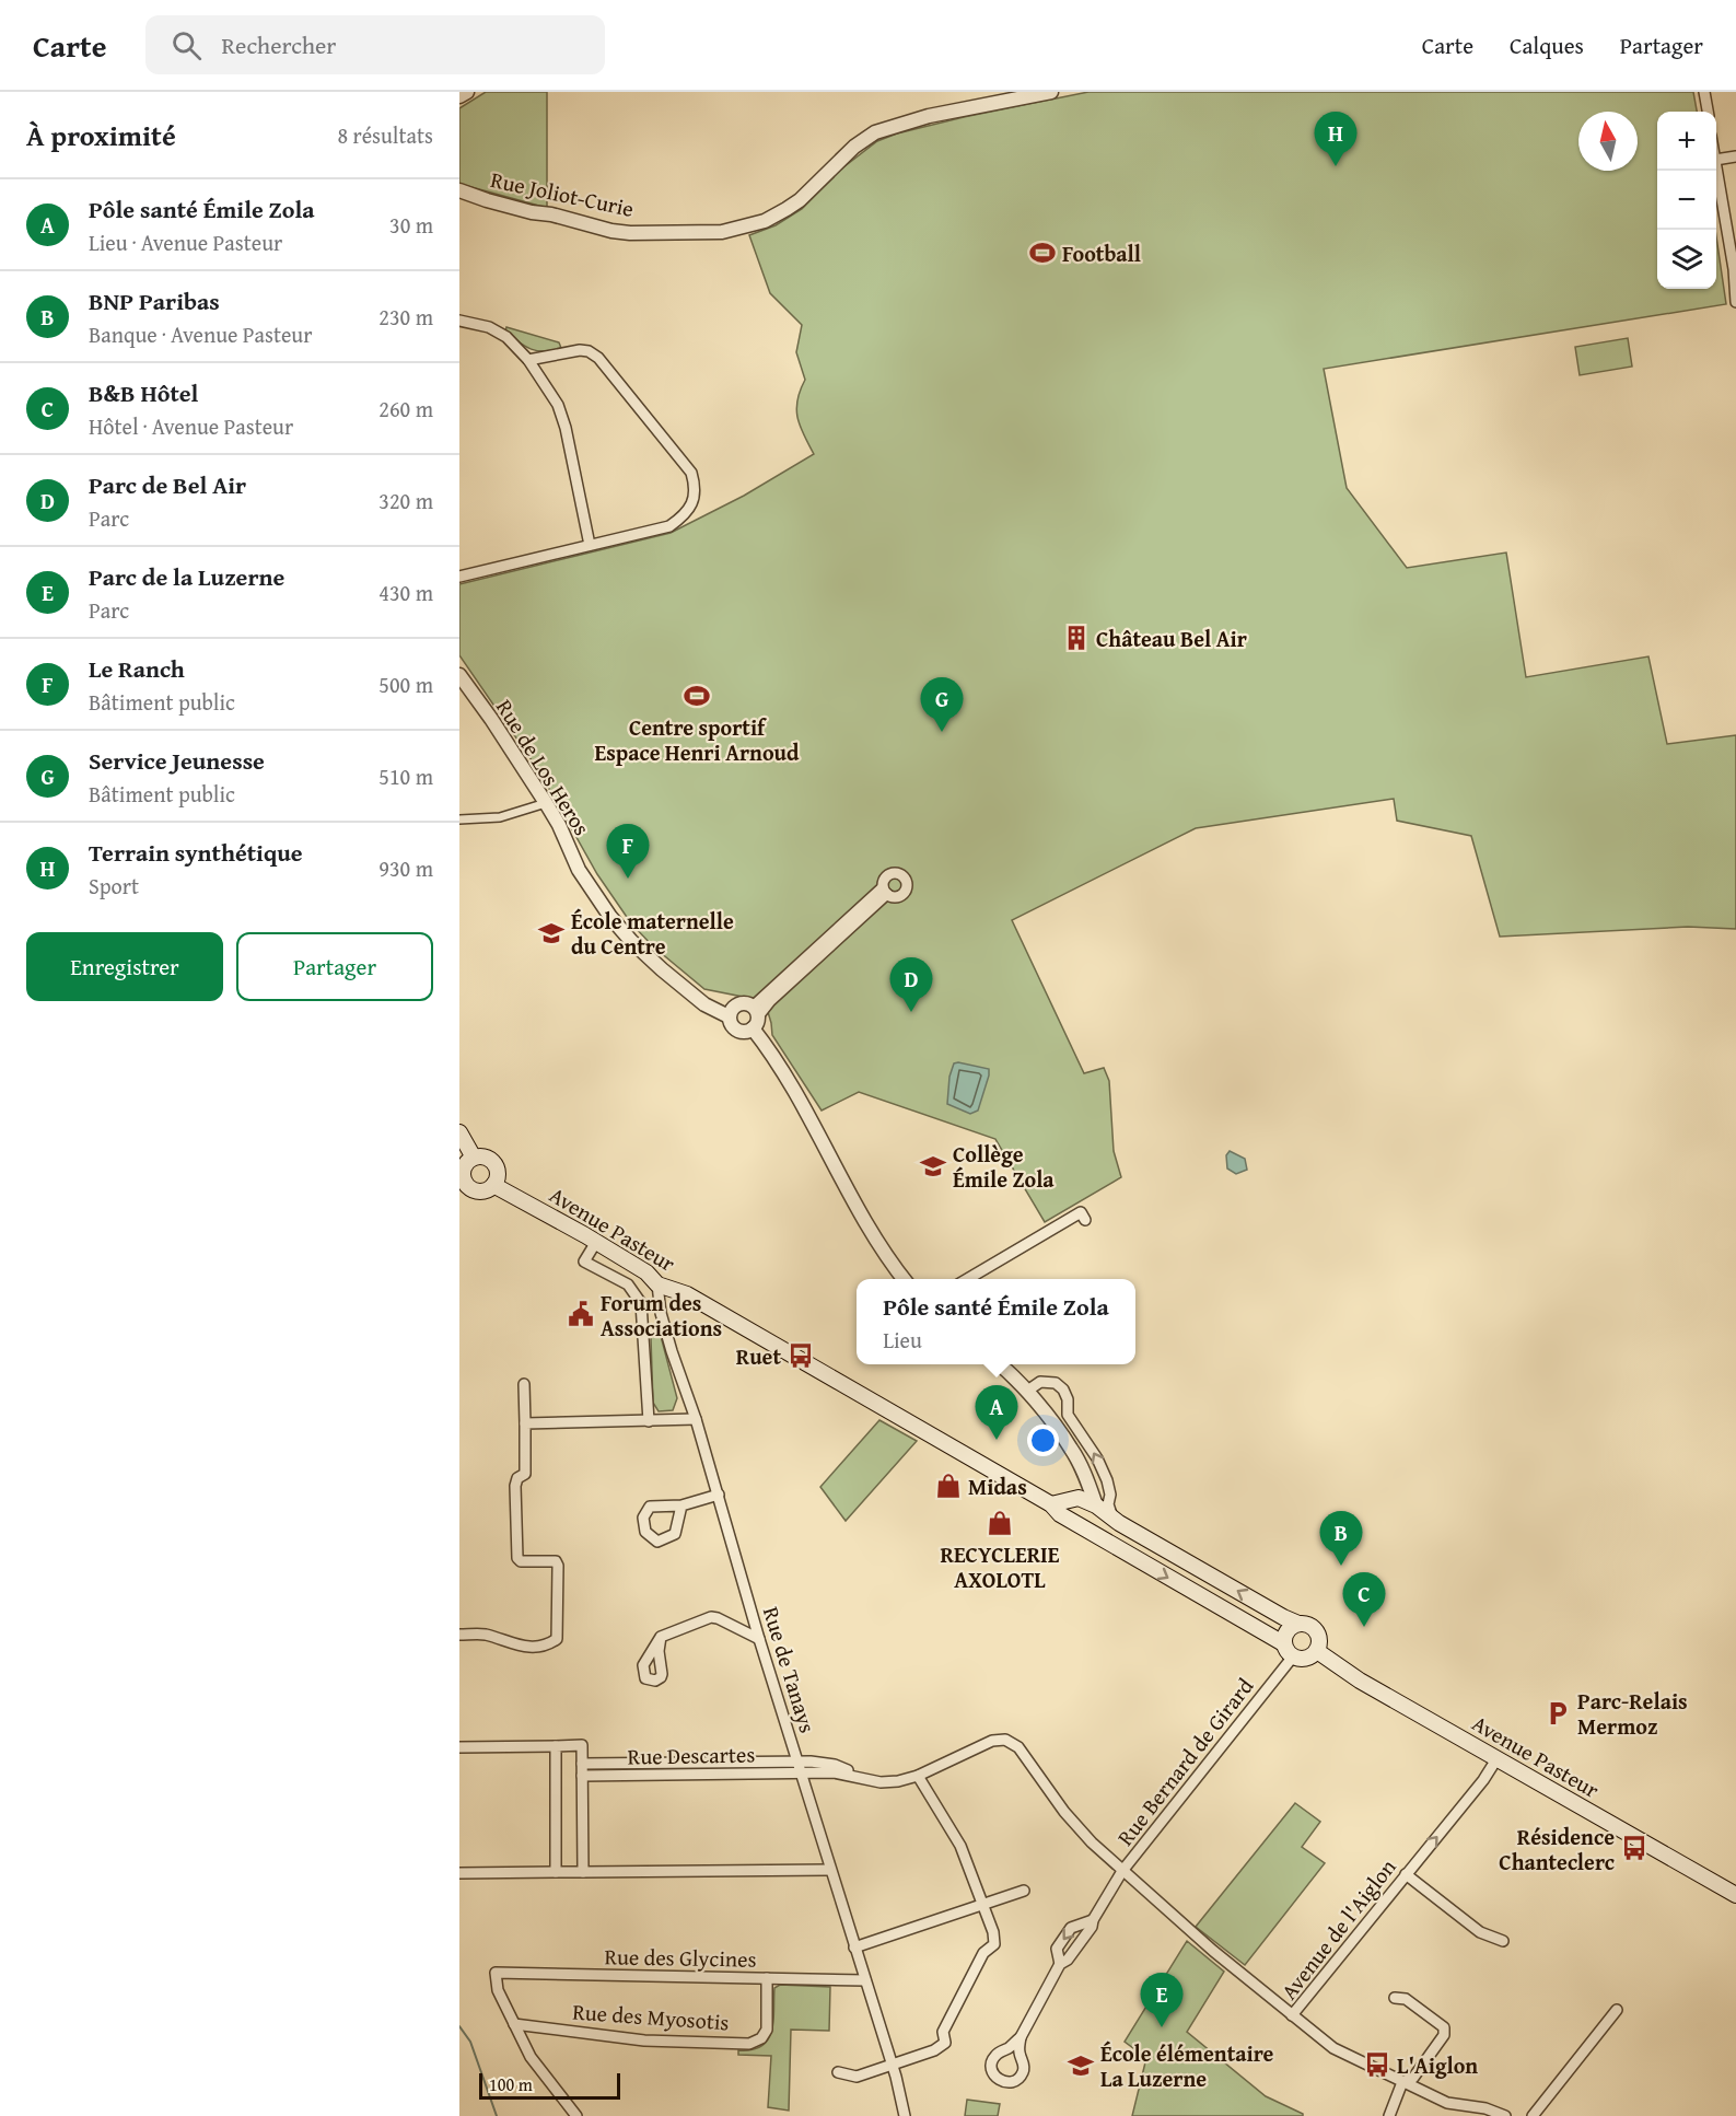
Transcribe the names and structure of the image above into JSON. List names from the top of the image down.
{
  "streets": {
    "main road": ["Avenue Pasteur"],
    "street": [
      "Rue Joliot-Curie",
      "Rue de Los Heros",
      "Rue de Tanays",
      "Rue Descartes",
      "Rue Bernard de Girard",
      "Avenue de l'Aiglon",
      "Rue des Glycines",
      "Rue des Myosotis"
    ]
  },
  "crossings": [
    ["Avenue Pasteur", "Rue de Tanays"],
    ["Avenue Pasteur", "Rue Bernard de Girard"],
    ["Avenue Pasteur", "Avenue de l'Aiglon"],
    ["Rue de Tanays", "Rue Descartes"],
    ["Rue de Tanays", "Rue des Glycines"],
    ["Rue Bernard de Girard", "Avenue de l'Aiglon"],
    ["Rue des Glycines", "Rue des Myosotis"]
  ],
  "places": {
    "sports": ["Football", "Centre sportif Espace Henri Arnoud"],
    "building": ["Château Bel Air"],
    "school or university": ["École maternelle du Centre", "Collège Émile Zola", "École élémentaire La Luzerne"],
    "public building": ["Forum des Associations"],
    "bus stop": ["Ruet", "Résidence Chanteclerc", "L'Aiglon"],
    "shop": ["Midas", "RECYCLERIE AXOLOTL"],
    "parking": ["Parc-Relais Mermoz"]
  },
  "scale_bar": "100 m",
  "north": "top",
  "page": {
    "header": "Carte",
    "search": "Rechercher",
    "nav": ["Carte", "Calques", "Partager"],
    "heading": ["À proximité", "8 résultats"],
    "map_buttons": ["+", "−"],
    "pins": [
      "H",
      "G",
      "F",
      "D",
      "A",
      "B",
      "C",
      "E"
    ],
    "list": [
      {
        "mark": "A",
        "name": "Pôle santé Émile Zola",
        "note": "Lieu · Avenue Pasteur",
        "value": "30 m"
      },
      {
        "mark": "B",
        "name": "BNP Paribas",
        "note": "Banque · Avenue Pasteur",
        "value": "230 m"
      },
      {
        "mark": "C",
        "name": "B&B Hôtel",
        "note": "Hôtel · Avenue Pasteur",
        "value": "260 m"
      },
      {
        "mark": "D",
        "name": "Parc de Bel Air",
        "note": "Parc",
        "value": "320 m"
      },
      {
        "mark": "E",
        "name": "Parc de la Luzerne",
        "note": "Parc",
        "value": "430 m"
      },
      {
        "mark": "F",
        "name": "Le Ranch",
        "note": "Bâtiment public",
        "value": "500 m"
      },
      {
        "mark": "G",
        "name": "Service Jeunesse",
        "note": "Bâtiment public",
        "value": "510 m"
      },
      {
        "mark": "H",
        "name": "Terrain synthétique",
        "note": "Sport",
        "value": "930 m"
      }
    ],
    "buttons": ["Enregistrer", "Partager"],
    "popup": ["Pôle santé Émile Zola", "Lieu"],
    "scale": "100 m"
  }
}
